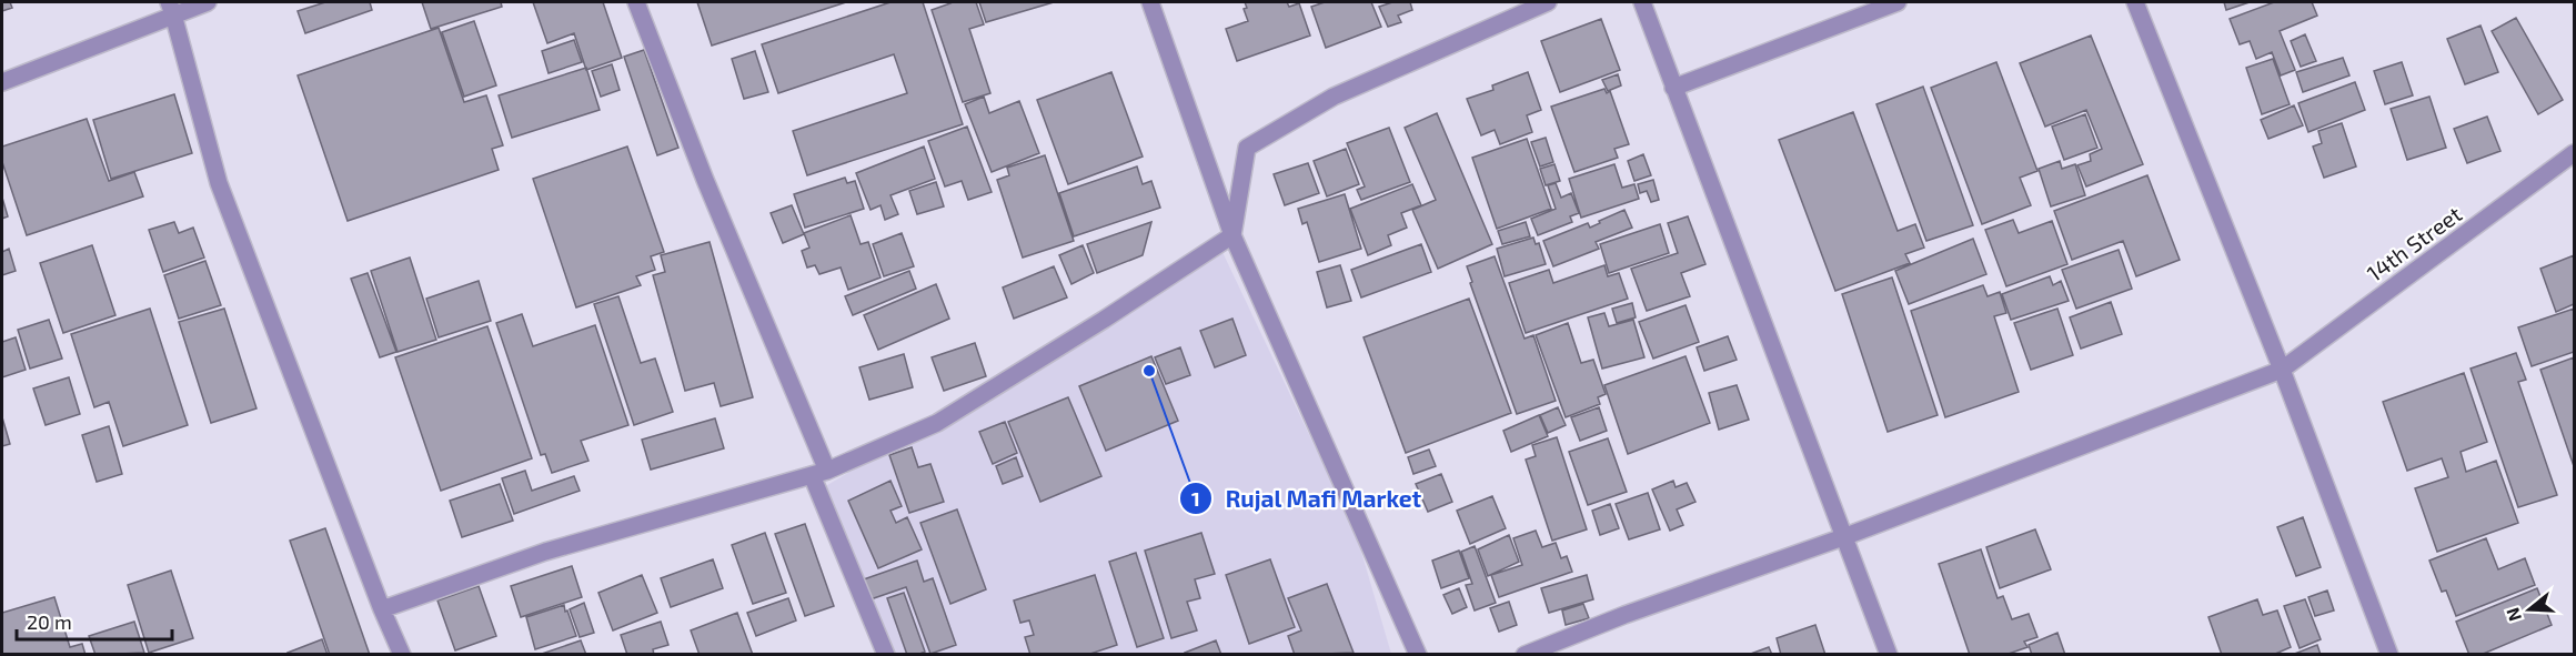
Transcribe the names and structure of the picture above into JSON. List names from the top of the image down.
{
  "streets": {
    "street": ["14th Street"]
  },
  "places": ["Rujal Mafi Market"],
  "scale_bar": "20 m",
  "north": "left"
}
